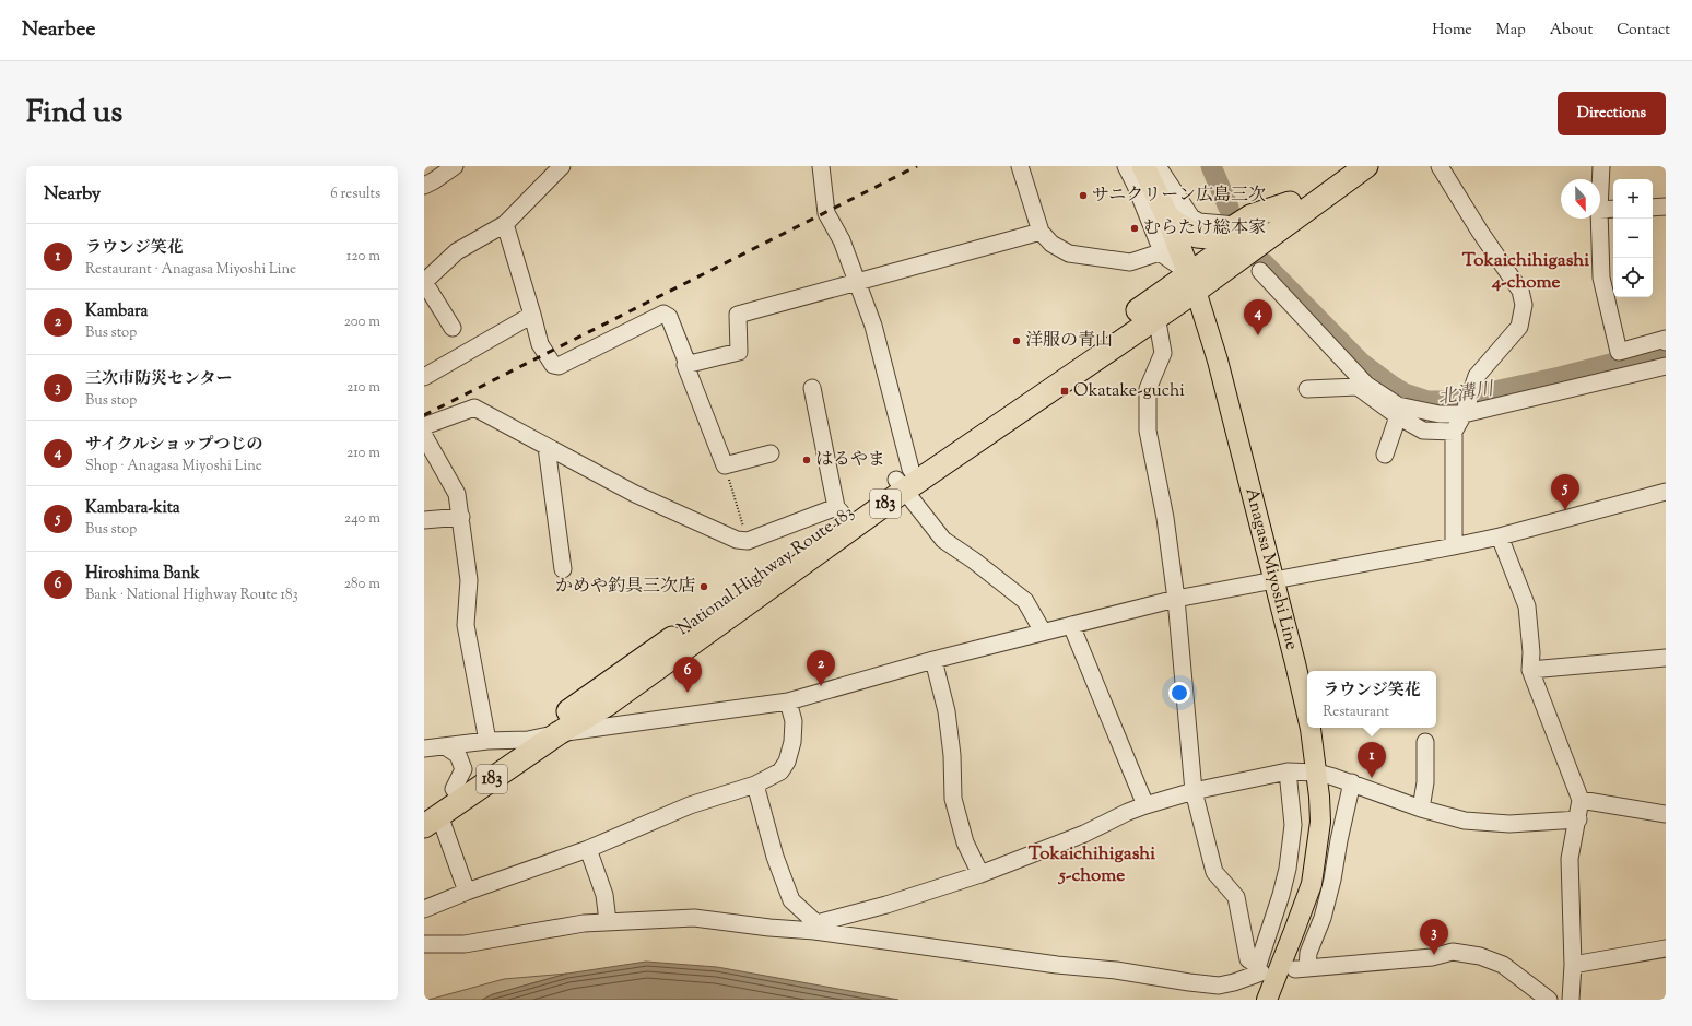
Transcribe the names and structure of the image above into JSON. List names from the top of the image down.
{
  "streets": {
    "highway": ["183", "National Highway Route 183"],
    "main road": ["Anagasa Miyoshi Line"]
  },
  "crossings": [
    ["Anagasa Miyoshi Line", "National Highway Route 183"]
  ],
  "districts": ["Tokaichihigashi 4-chome", "Tokaichihigashi 5-chome"],
  "water": ["北溝川"],
  "places": {
    "other": [
      "サニクリーン広島三次",
      "むらたけ総本家",
      "洋服の青山",
      "はるやま",
      "かめや釣具三次店"
    ],
    "transit": ["Okatake-guchi"]
  },
  "north": "bottom",
  "page": {
    "header": "Nearbee",
    "nav": [
      "Home",
      "Map",
      "About",
      "Contact"
    ],
    "title": "Find us",
    "buttons": "Directions",
    "heading": ["Nearby", "6 results"],
    "map_buttons": ["+", "−"],
    "list": [
      {
        "mark": "1",
        "name": "ラウンジ笑花",
        "note": "Restaurant · Anagasa Miyoshi Line",
        "value": "120 m"
      },
      {
        "mark": "2",
        "name": "Kambara",
        "note": "Bus stop",
        "value": "200 m"
      },
      {
        "mark": "3",
        "name": "三次市防災センター",
        "note": "Bus stop",
        "value": "210 m"
      },
      {
        "mark": "4",
        "name": "サイクルショップつじの",
        "note": "Shop · Anagasa Miyoshi Line",
        "value": "210 m"
      },
      {
        "mark": "5",
        "name": "Kambara-kita",
        "note": "Bus stop",
        "value": "240 m"
      },
      {
        "mark": "6",
        "name": "Hiroshima Bank",
        "note": "Bank · National Highway Route 183",
        "value": "280 m"
      }
    ],
    "pins": [
      "4",
      "5",
      "2",
      "6",
      "1",
      "3"
    ],
    "popup": ["ラウンジ笑花", "Restaurant"]
  }
}
